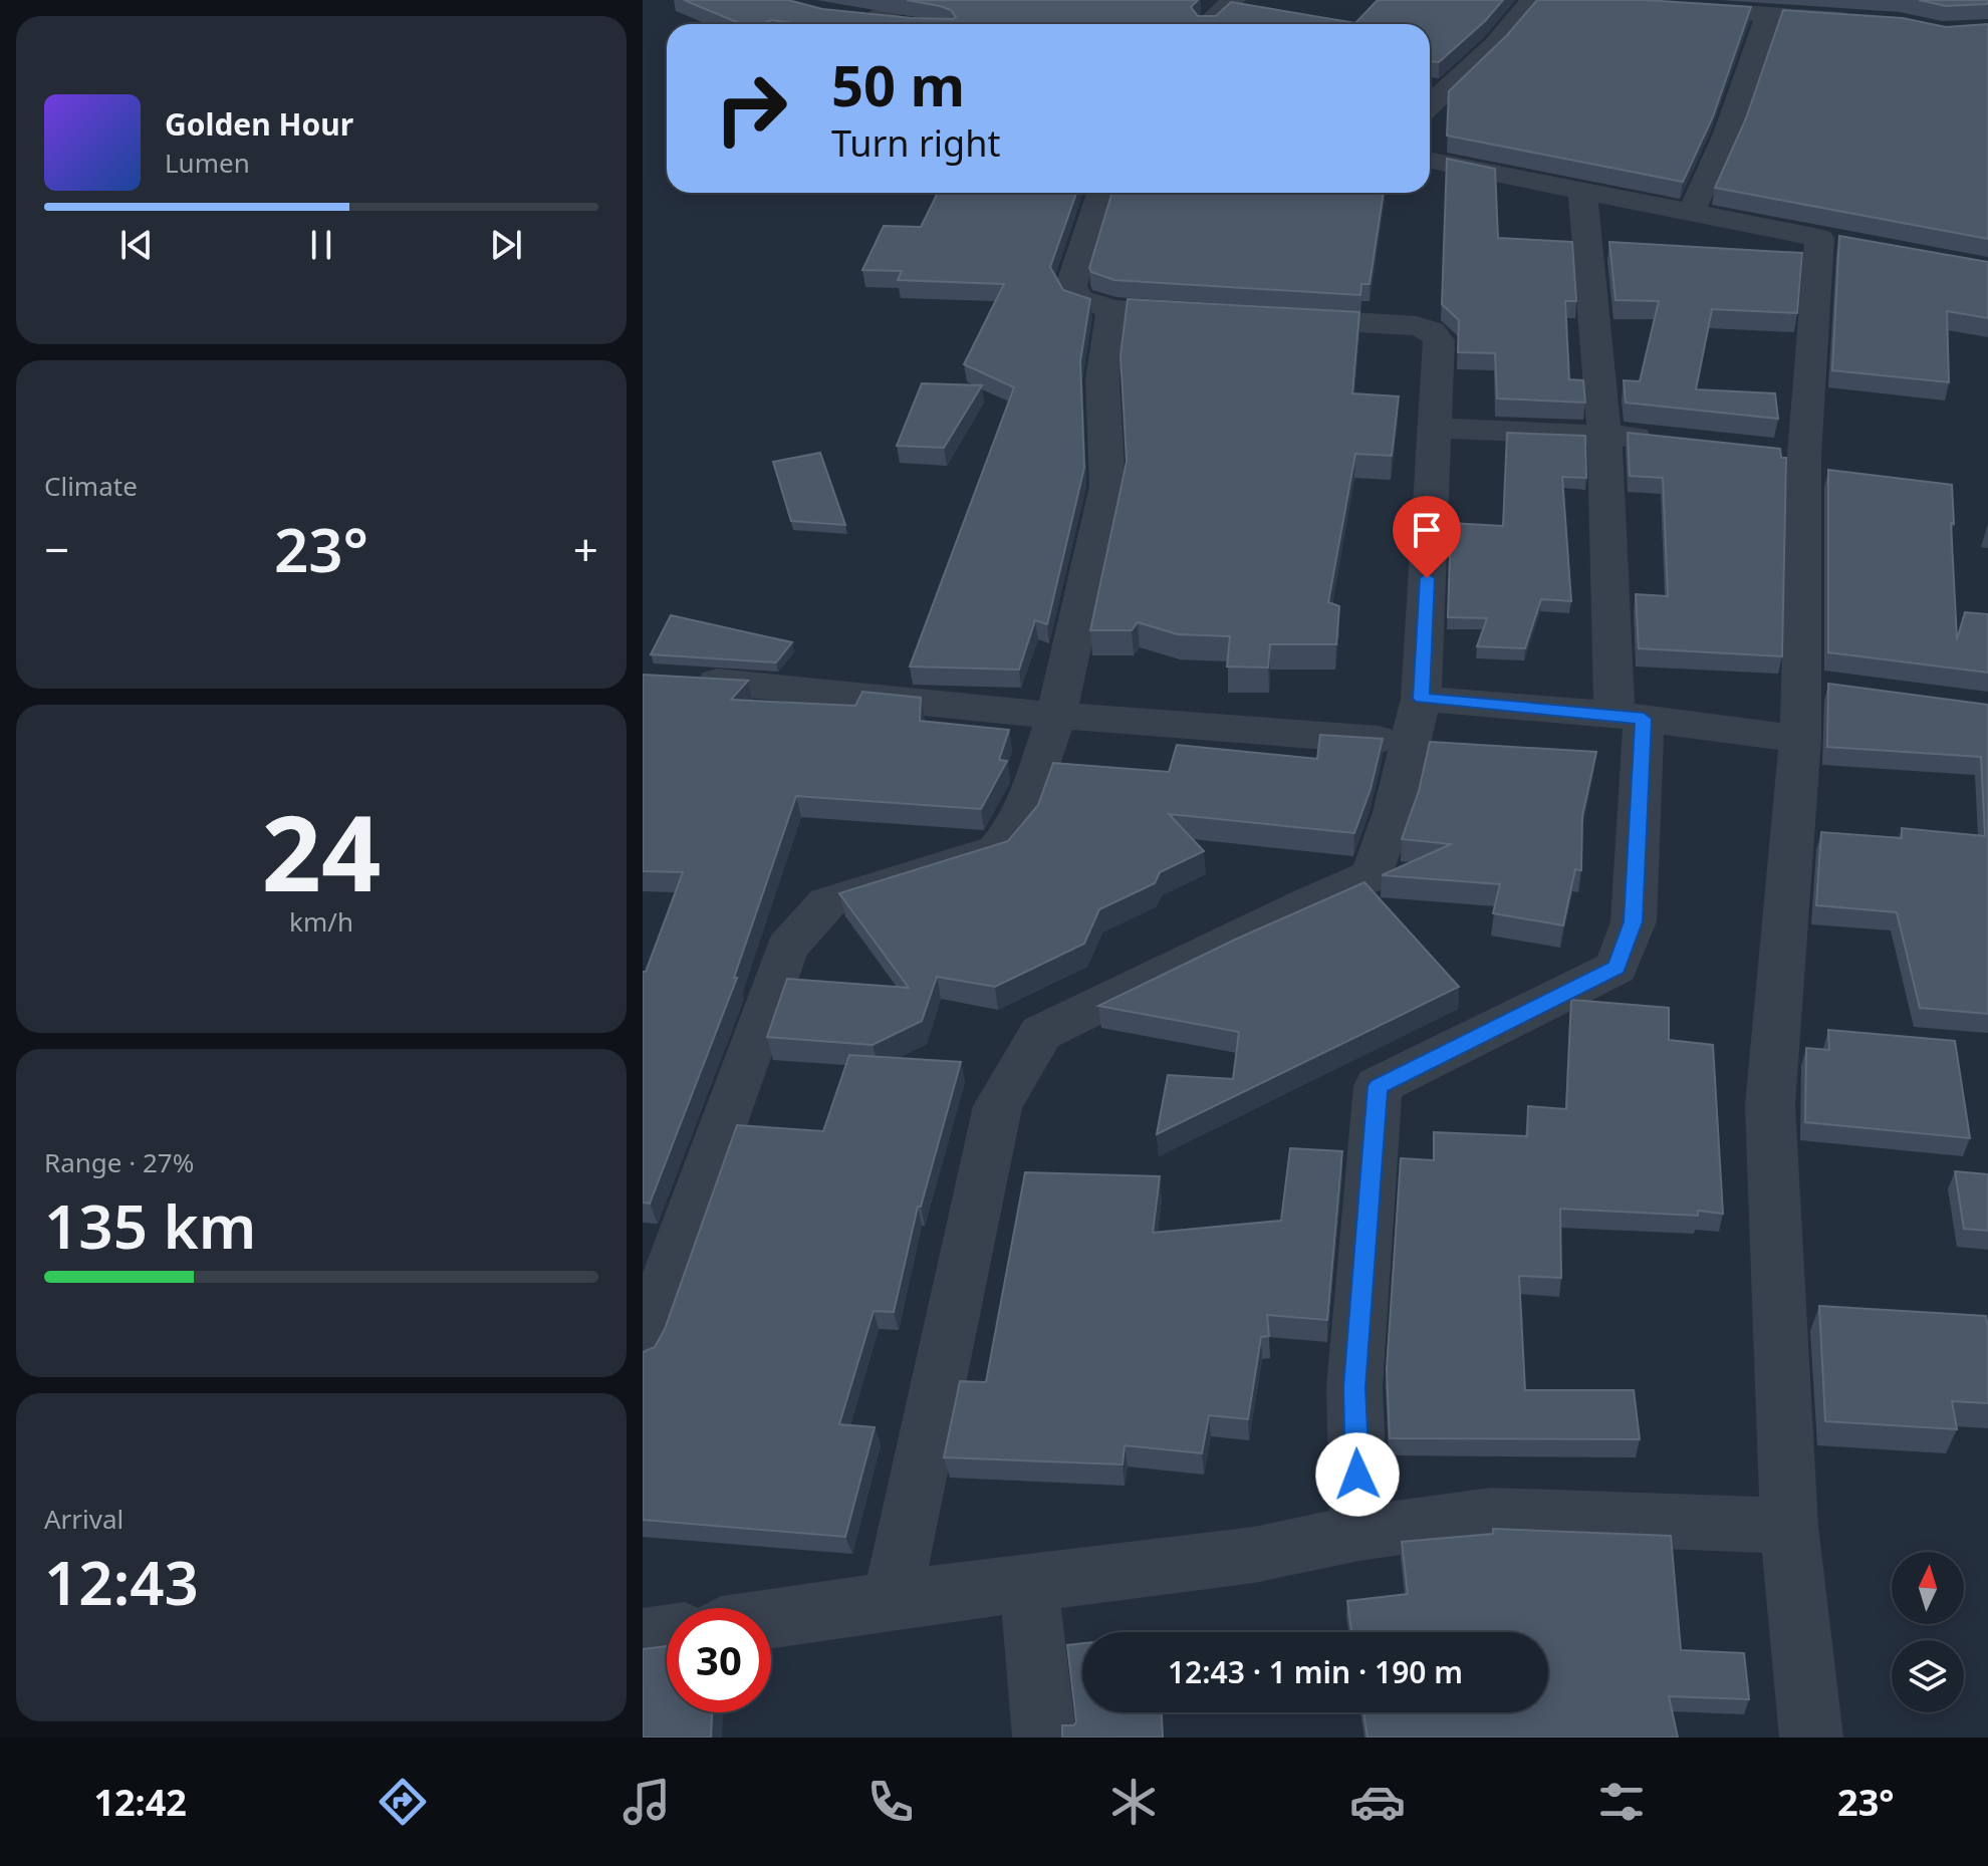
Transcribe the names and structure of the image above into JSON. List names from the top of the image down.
{
  "north": "top",
  "page": {
    "turn": ["50 m", "Turn right"],
    "song": ["Golden Hour", "Lumen"],
    "tile": [
      "Climate",
      ["24", "km/h"],
      ["Range · 27%", "135 km"],
      ["Arrival", "12:43"]
    ],
    "heat": ["−", "23°", "+"],
    "limit": "30",
    "trip": "12:43 · 1 min · 190 m",
    "tabs": ["12:42", "23°"]
  }
}
